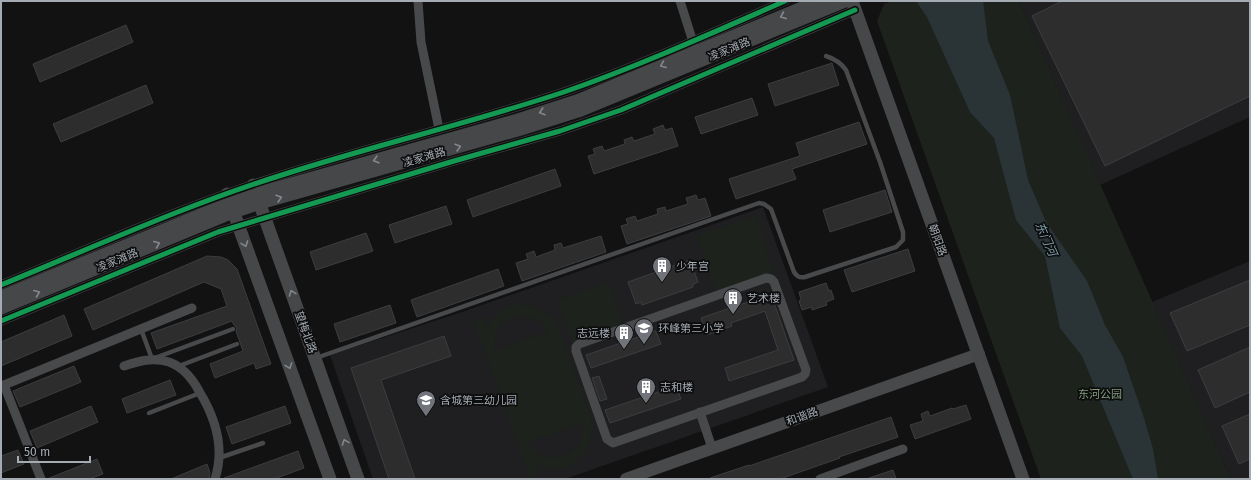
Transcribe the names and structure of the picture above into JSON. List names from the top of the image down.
{
  "streets": {
    "main road": ["凌家滩路", "朝阳路", "望梅北路"],
    "street": ["和谐路"]
  },
  "crossings": [
    ["凌家滩路", "望梅北路"],
    ["朝阳路", "和谐路"]
  ],
  "water": ["东门河"],
  "parks": ["东河公园"],
  "places": {
    "building": [
      "少年宫",
      "艺术楼",
      "志远楼",
      "志和楼"
    ],
    "school or university": ["环峰第三小学", "含城第三幼儿园"]
  },
  "scale_bar": "50 m"
}
